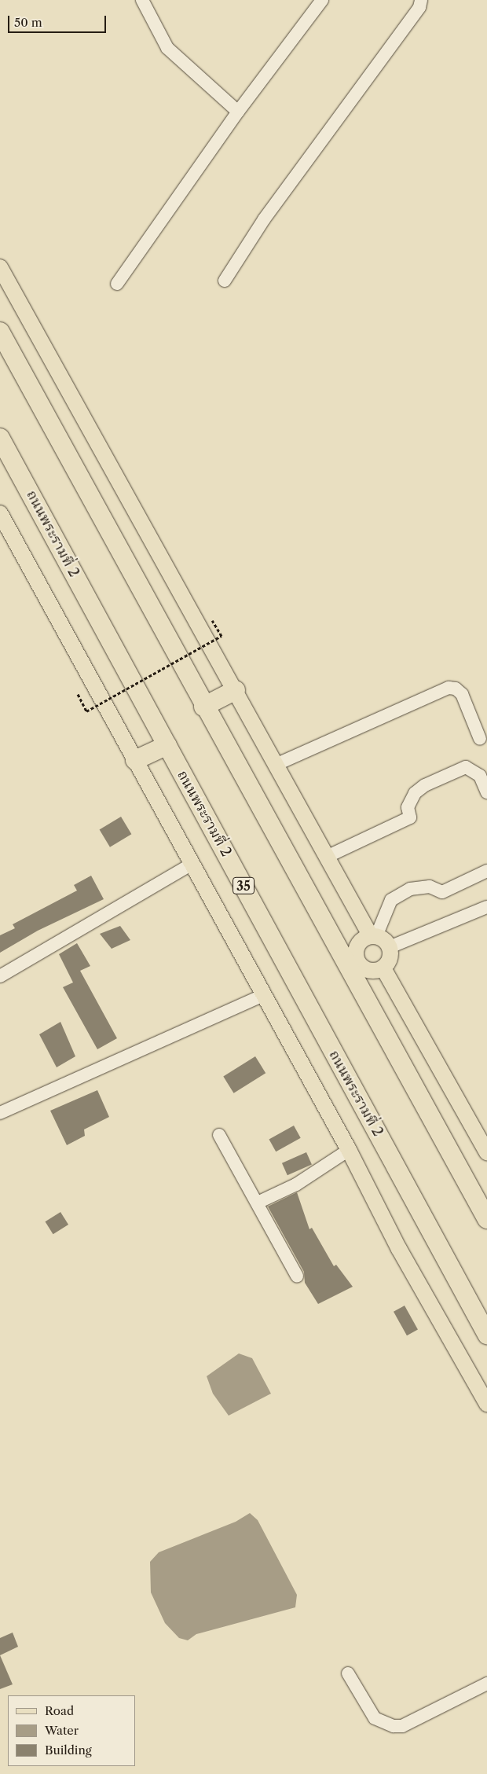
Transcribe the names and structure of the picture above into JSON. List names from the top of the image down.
{
  "streets": {
    "highway": ["ถนนพระรามที่ 2", "35"]
  },
  "legend": ["Road", "Water", "Building"],
  "scale_bar": "50 m"
}
